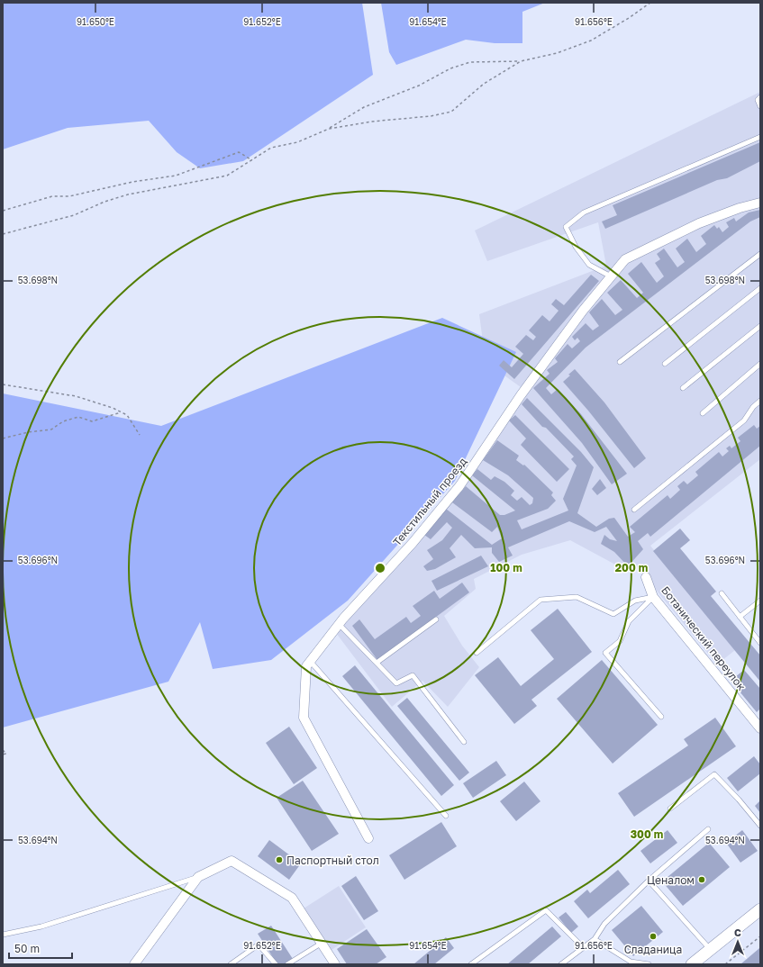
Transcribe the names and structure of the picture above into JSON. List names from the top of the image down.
{
  "streets": {
    "street": ["Текстильный проезд", "Ботанический переулок"]
  },
  "places": ["Паспортный стол", "Ценалом", "Сладаница"],
  "scale_bar": "50 m",
  "north": "top",
  "coordinates": [
    "91.650°E",
    "91.652°E",
    "91.654°E",
    "91.656°E",
    "53.698°N",
    "53.696°N",
    "53.694°N"
  ],
  "rings": ["100 m", "200 m", "300 m"]
}
